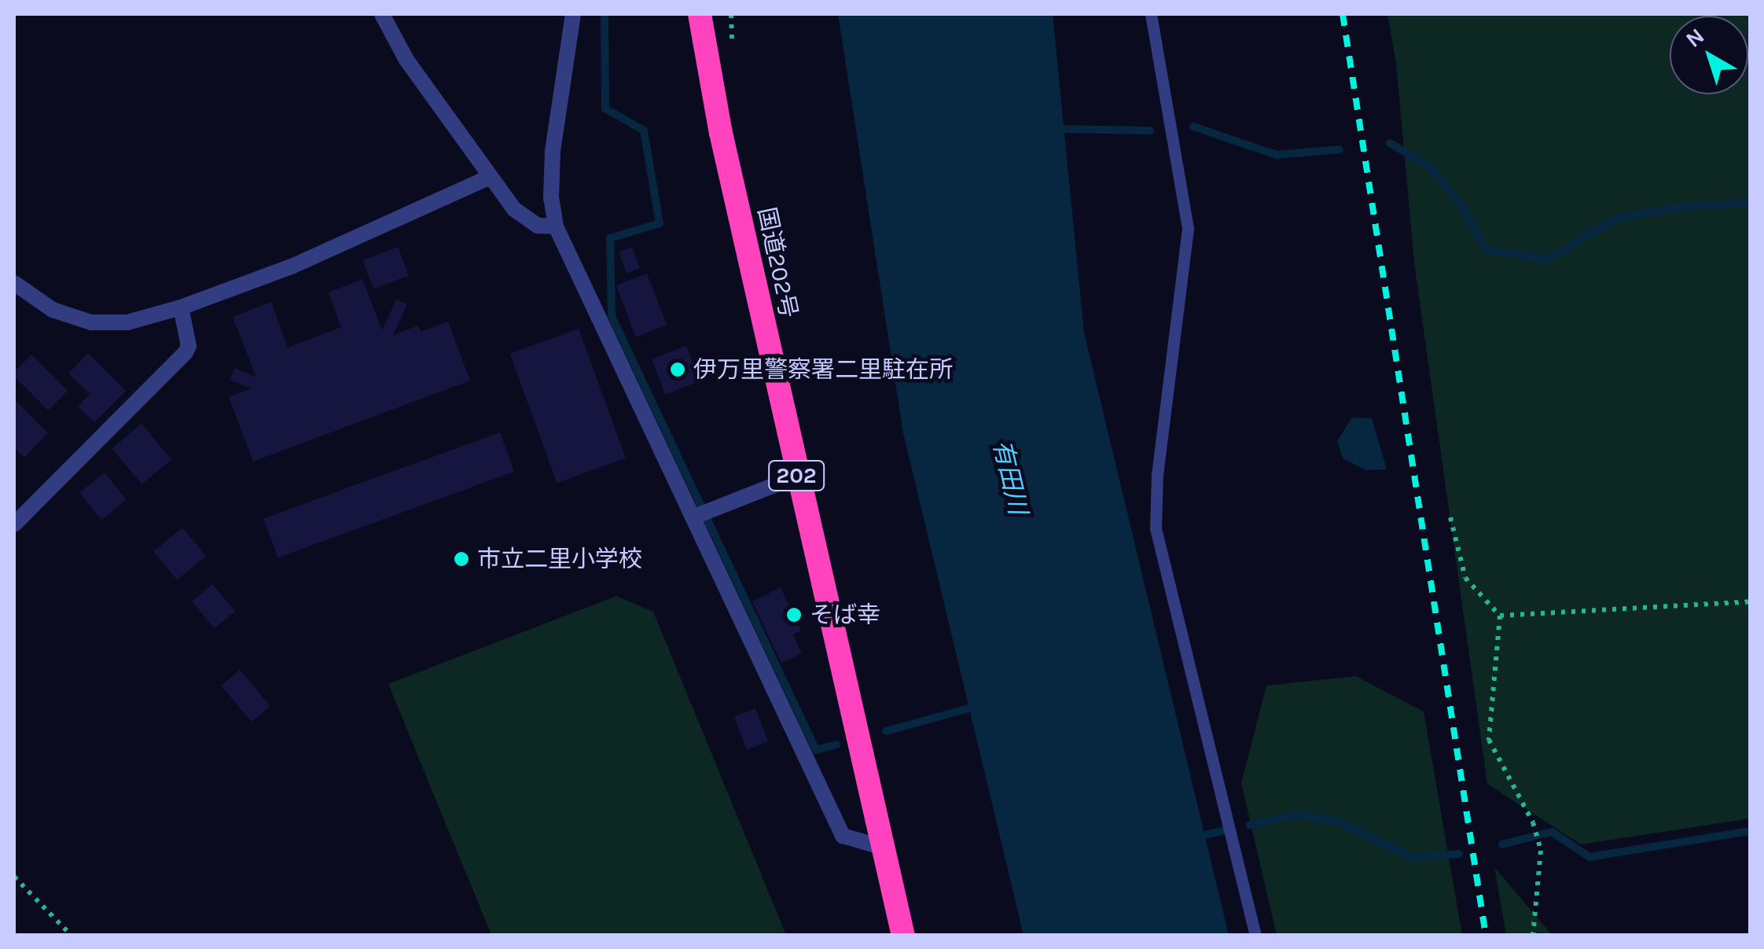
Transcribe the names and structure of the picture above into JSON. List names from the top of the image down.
{
  "streets": {
    "highway": ["国道202号", "202"]
  },
  "water": ["有田川"],
  "places": ["伊万里警察署二里駐在所", "市立二里小学校", "そば幸"],
  "north": "top left"
}
